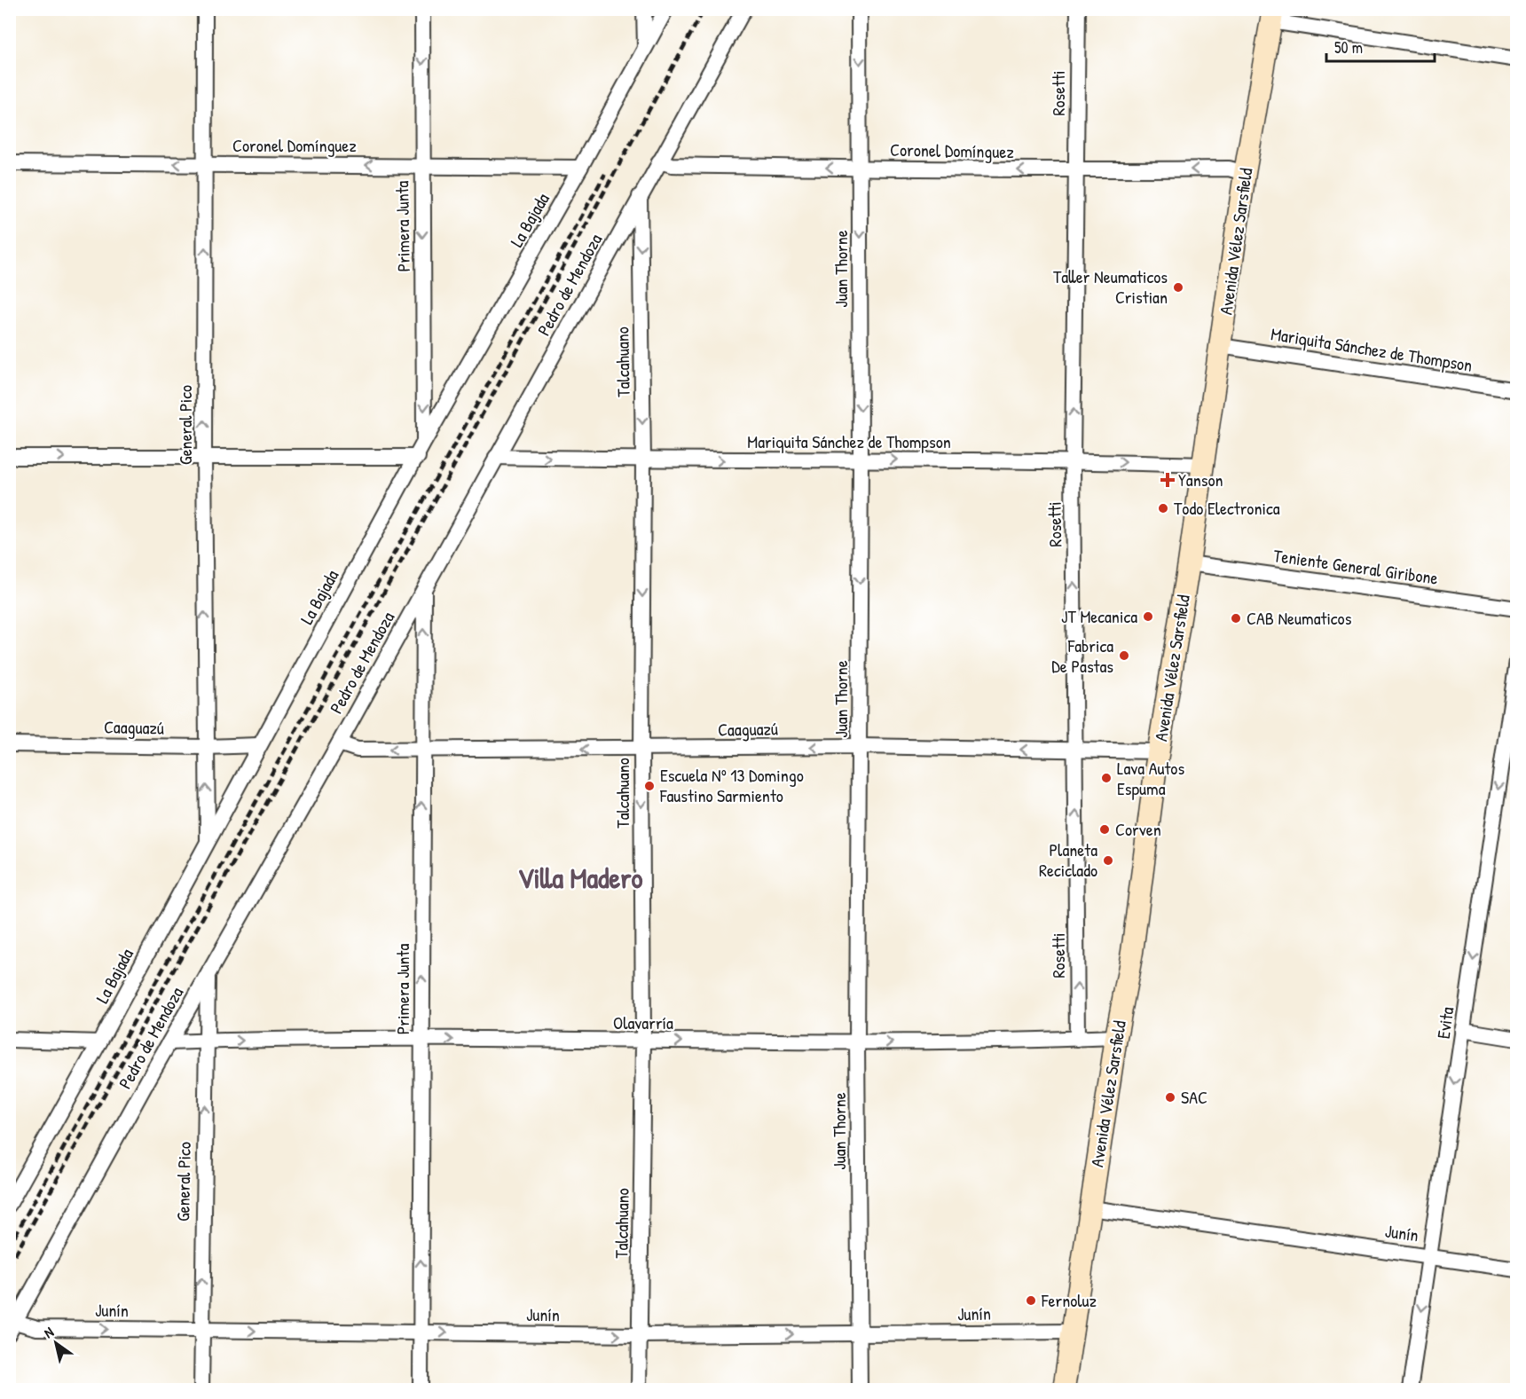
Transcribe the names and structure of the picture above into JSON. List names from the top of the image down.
{
  "streets": {
    "main road": ["Avenida Vélez Sarsfield"],
    "street": [
      "Rosetti",
      "Coronel Domínguez",
      "La Bajada",
      "Primera Junta",
      "Juan Thorne",
      "Pedro de Mendoza",
      "Mariquita Sánchez de Thompson",
      "Talcahuano",
      "General Pico",
      "Teniente General Giribone",
      "Caaguazú",
      "Olavarría",
      "Evita",
      "Junín"
    ]
  },
  "crossings": [
    ["Rosetti", "Coronel Domínguez"],
    ["Rosetti", "Mariquita Sánchez de Thompson"],
    ["Rosetti", "Caaguazú"],
    ["Rosetti", "Olavarría"],
    ["Coronel Domínguez", "La Bajada"],
    ["Coronel Domínguez", "Primera Junta"],
    ["Coronel Domínguez", "Avenida Vélez Sarsfield"],
    ["Coronel Domínguez", "Juan Thorne"],
    ["Coronel Domínguez", "Pedro de Mendoza"],
    ["Coronel Domínguez", "General Pico"],
    ["La Bajada", "Primera Junta"],
    ["La Bajada", "General Pico"],
    ["La Bajada", "Caaguazú"],
    ["Primera Junta", "Pedro de Mendoza"],
    ["Primera Junta", "Caaguazú"],
    ["Primera Junta", "Olavarría"],
    ["Primera Junta", "Junín"],
    ["Avenida Vélez Sarsfield", "Mariquita Sánchez de Thompson"],
    ["Avenida Vélez Sarsfield", "Teniente General Giribone"],
    ["Avenida Vélez Sarsfield", "Caaguazú"],
    ["Avenida Vélez Sarsfield", "Olavarría"],
    ["Avenida Vélez Sarsfield", "Junín"],
    ["Juan Thorne", "Mariquita Sánchez de Thompson"],
    ["Juan Thorne", "Caaguazú"],
    ["Juan Thorne", "Olavarría"],
    ["Juan Thorne", "Junín"],
    ["Pedro de Mendoza", "Mariquita Sánchez de Thompson"],
    ["Pedro de Mendoza", "Talcahuano"],
    ["Pedro de Mendoza", "General Pico"],
    ["Pedro de Mendoza", "Caaguazú"],
    ["Pedro de Mendoza", "Olavarría"],
    ["Pedro de Mendoza", "Junín"],
    ["Mariquita Sánchez de Thompson", "Talcahuano"],
    ["Talcahuano", "Caaguazú"],
    ["Talcahuano", "Olavarría"],
    ["Talcahuano", "Junín"],
    ["General Pico", "Caaguazú"],
    ["General Pico", "Olavarría"],
    ["General Pico", "Junín"],
    ["Evita", "Junín"]
  ],
  "one_way": [
    "Rosetti",
    "Coronel Domínguez",
    "Juan Thorne",
    "Mariquita Sánchez de Thompson",
    "Talcahuano",
    "General Pico",
    "Caaguazú",
    "Olavarría",
    "Evita",
    "Junín"
  ],
  "districts": ["Villa Madero"],
  "places": {
    "other": [
      "Taller Neumaticos Cristian",
      "Todo Electronica",
      "JT Mecanica",
      "CAB Neumaticos",
      "Fabrica De Pastas",
      "Lava Autos Espuma",
      "Escuela Nº 13 Domingo Faustino Sarmiento",
      "Corven",
      "Planeta Reciclado",
      "SAC",
      "Fernoluz"
    ],
    "health": ["Yanson"]
  },
  "scale_bar": "50 m",
  "north": "top left"
}
